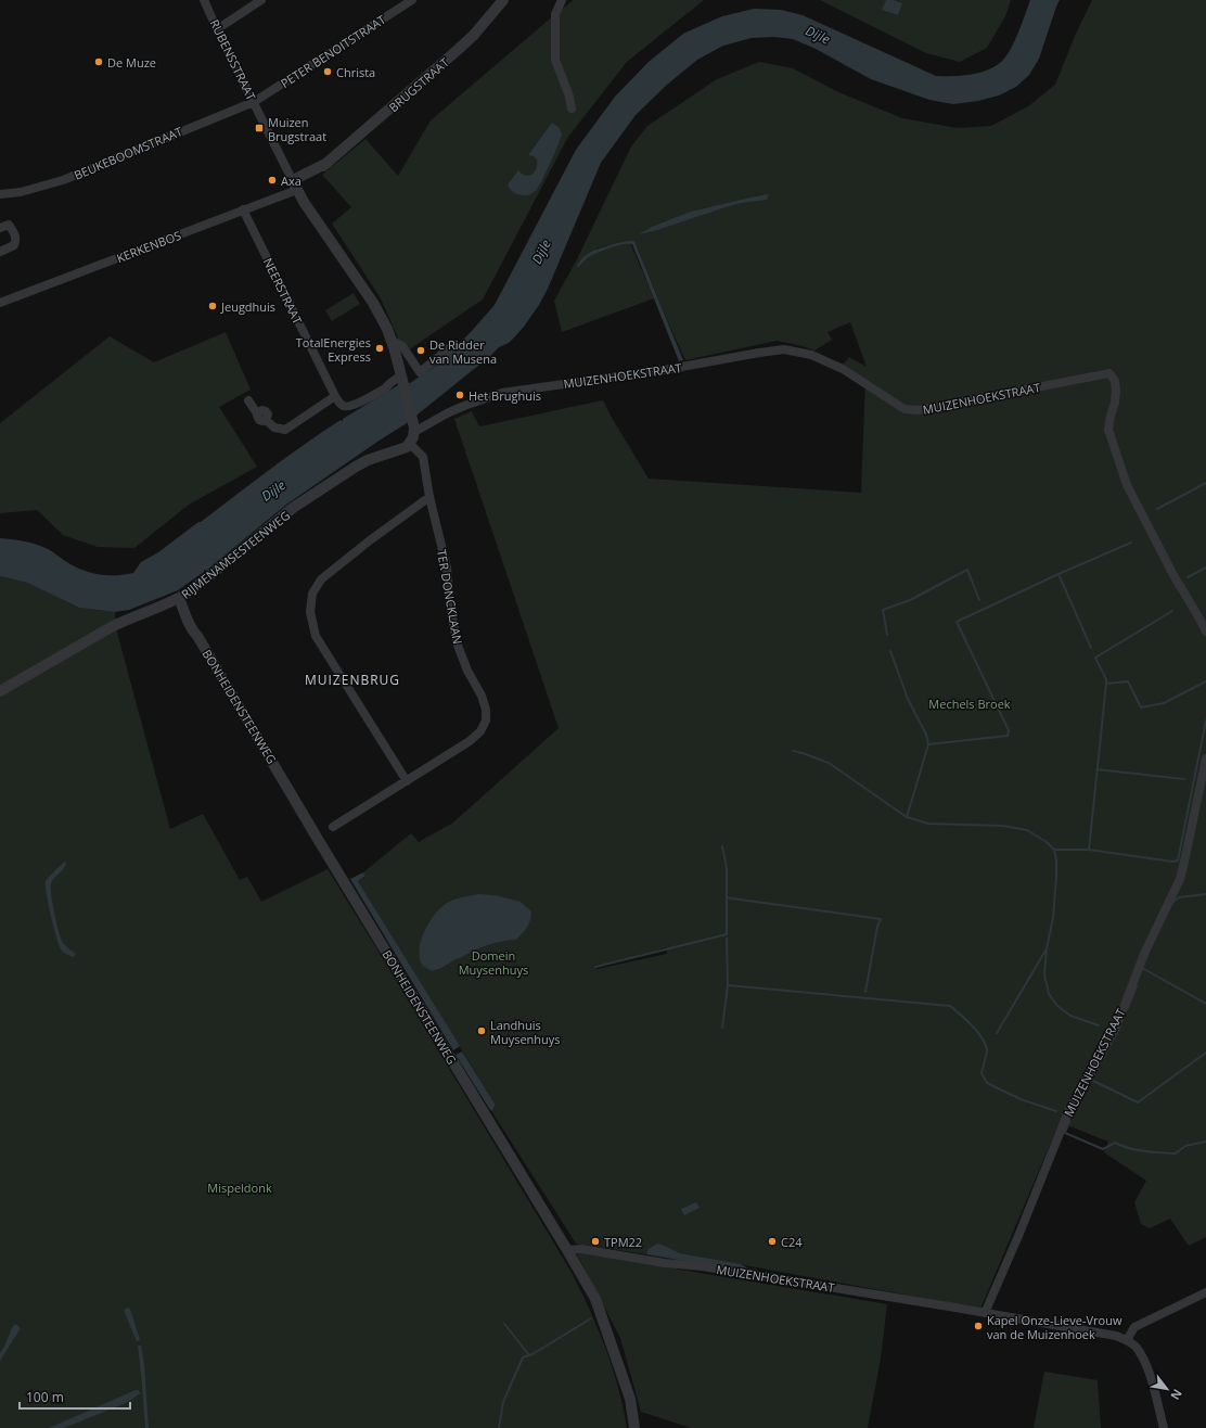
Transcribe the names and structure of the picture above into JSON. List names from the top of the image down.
{
  "streets": {
    "street": [
      "PETER BENOITSTRAAT",
      "RUBENSSTRAAT",
      "BRUGSTRAAT",
      "BEUKEBOOMSTRAAT",
      "KERKENBOS",
      "NEERSTRAAT",
      "MUIZENHOEKSTRAAT",
      "RIJMENAMSESTEENWEG",
      "TER DONCKLAAN",
      "BONHEIDENSTEENWEG"
    ]
  },
  "crossings": [
    ["PETER BENOITSTRAAT", "RUBENSSTRAAT"],
    ["PETER BENOITSTRAAT", "BEUKEBOOMSTRAAT"],
    ["RUBENSSTRAAT", "BRUGSTRAAT"],
    ["RUBENSSTRAAT", "BEUKEBOOMSTRAAT"],
    ["RUBENSSTRAAT", "KERKENBOS"],
    ["BRUGSTRAAT", "KERKENBOS"],
    ["KERKENBOS", "NEERSTRAAT"],
    ["MUIZENHOEKSTRAAT", "BONHEIDENSTEENWEG"],
    ["RIJMENAMSESTEENWEG", "TER DONCKLAAN"],
    ["RIJMENAMSESTEENWEG", "BONHEIDENSTEENWEG"]
  ],
  "districts": ["MUIZENBRUG"],
  "water": ["Dijle"],
  "parks": ["Mechels Broek", "Domein Muysenhuys", "Mispeldonk"],
  "places": {
    "other": [
      "De Muze",
      "Christa",
      "Axa",
      "Jeugdhuis",
      "TotalEnergies Express",
      "De Ridder van Musena",
      "Het Brughuis",
      "Landhuis Muysenhuys",
      "TPM22",
      "C24",
      "Kapel Onze-Lieve-Vrouw van de Muizenhoek"
    ],
    "transit": ["Muizen Brugstraat"]
  },
  "scale_bar": "100 m",
  "north": "bottom right"
}
